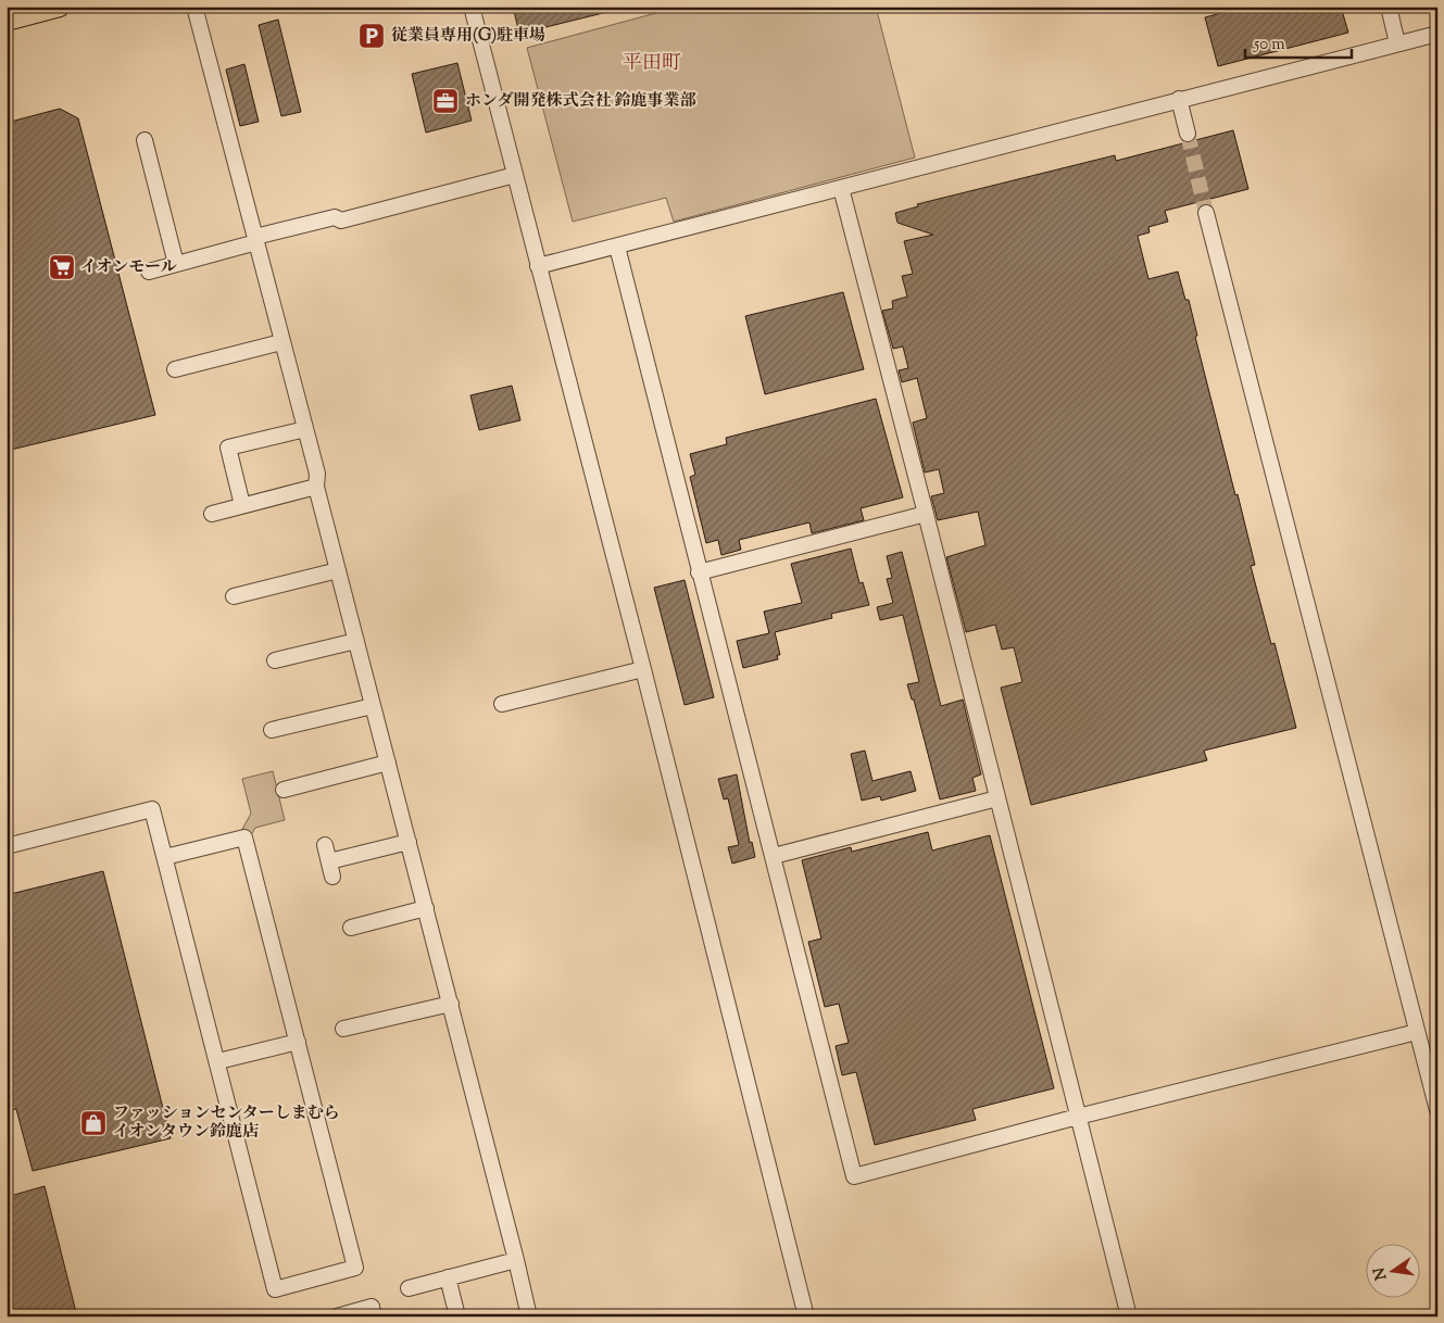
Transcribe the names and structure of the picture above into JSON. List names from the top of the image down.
{
  "districts": ["平田町"],
  "places": {
    "parking": ["従業員専用(G)駐車場"],
    "office": ["ホンダ開発株式会社 鈴鹿事業部"],
    "supermarket": ["イオンモール"],
    "shop": ["ファッションセンターしまむら イオンタウン鈴鹿店"]
  },
  "scale_bar": "50 m",
  "north": "left"
}
